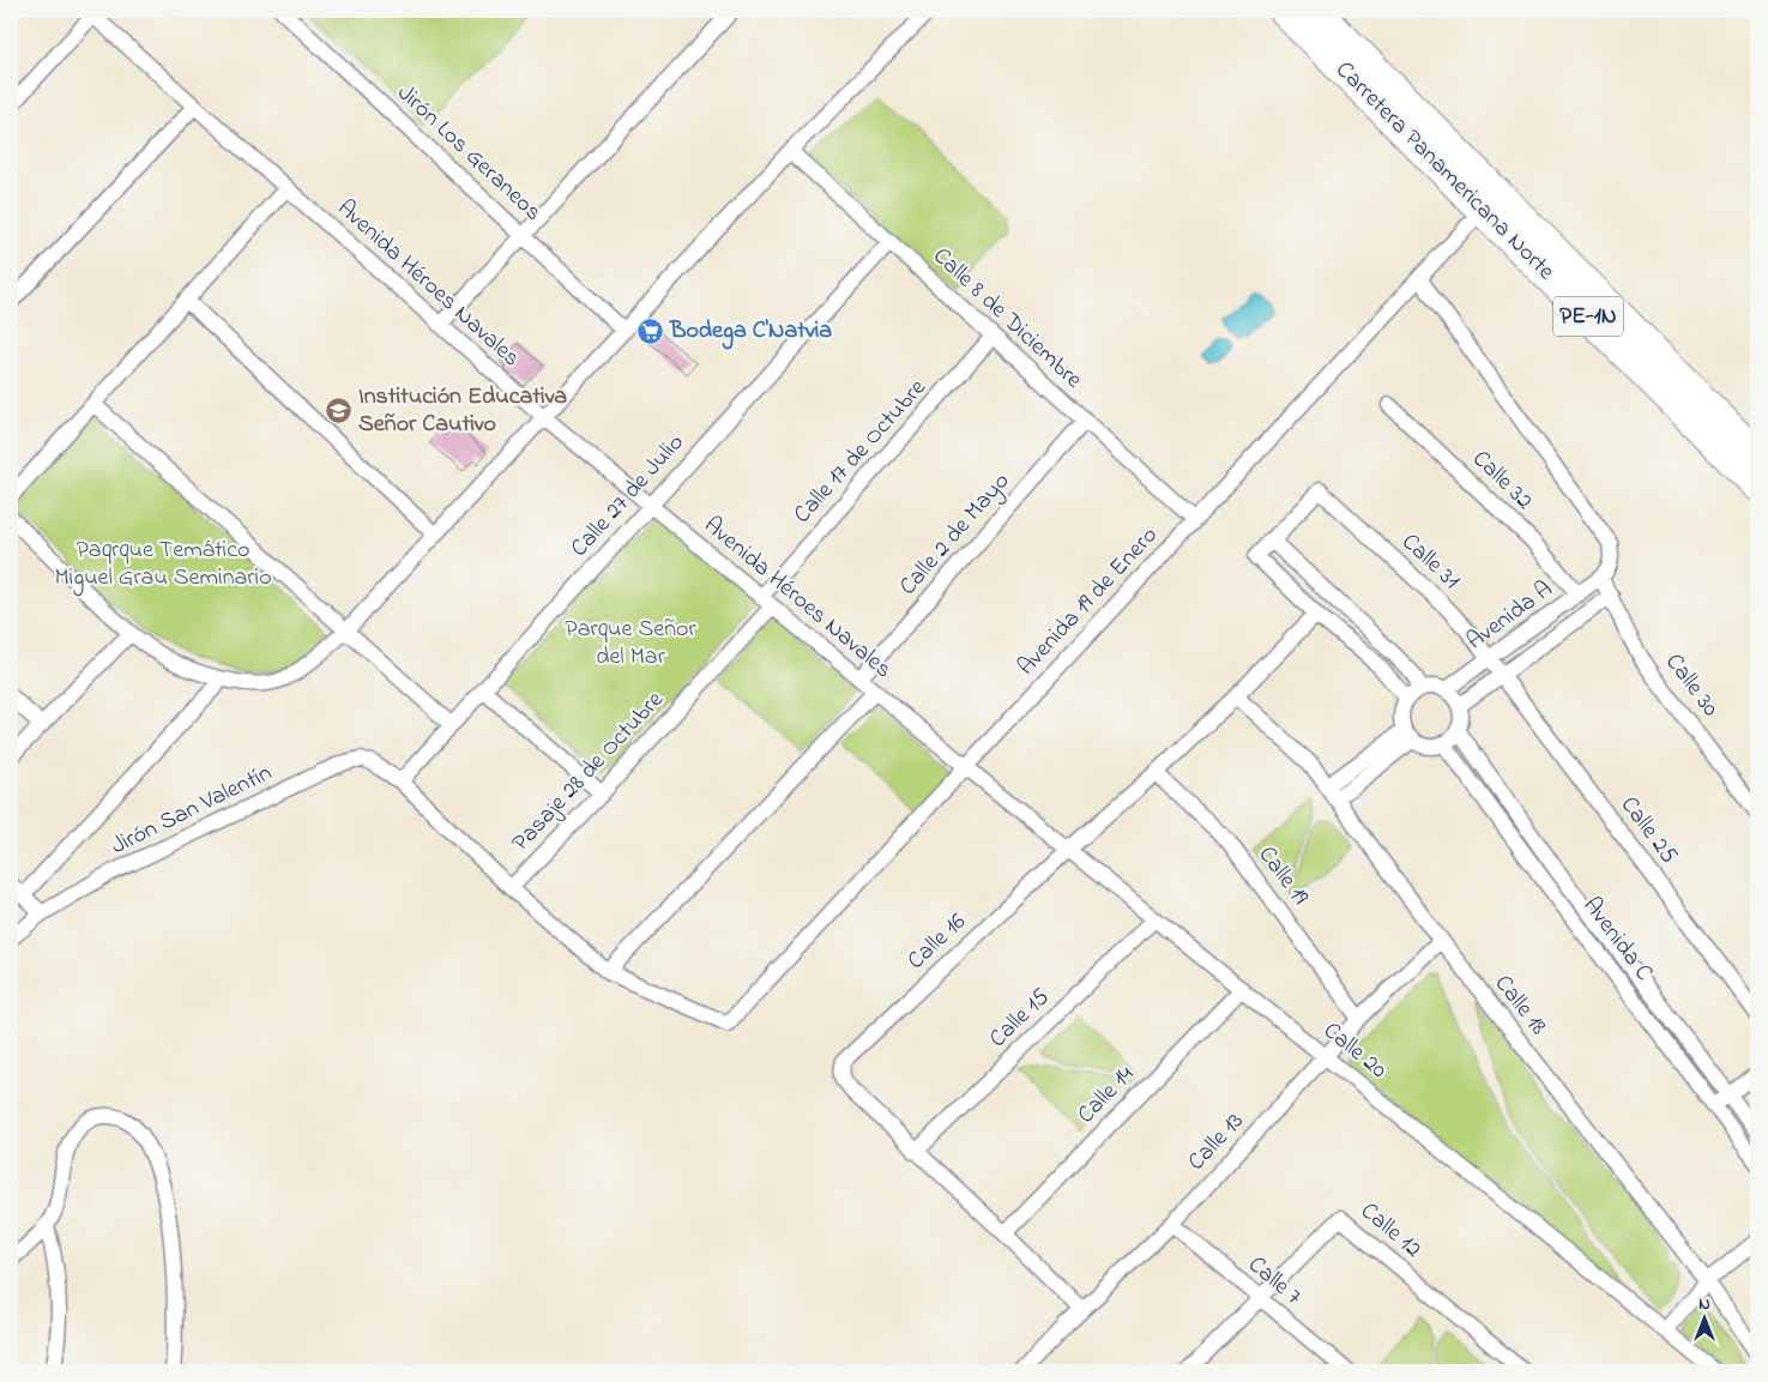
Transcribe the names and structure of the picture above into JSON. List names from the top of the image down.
{
  "streets": {
    "highway": ["Carretera Panamericana Norte", "PE-1N"],
    "street": [
      "Jirón Los Geraneos",
      "Avenida Héroes Navales",
      "Calle 8 de Diciembre",
      "Calle 17 de Octubre",
      "Calle 32",
      "Calle 27 de Julio",
      "Calle 2 de Mayo",
      "Calle 31",
      "Avenida 19 de Enero",
      "Avenida A",
      "Calle 30",
      "Pasaje 28 de Octubre",
      "Jirón San Valentín",
      "Calle 25",
      "Calle 19",
      "Avenida C",
      "Calle 16",
      "Calle 18",
      "Calle 15",
      "Calle 20",
      "Calle 14",
      "Calle 13",
      "Calle 12",
      "Calle 7"
    ]
  },
  "crossings": [
    ["Carretera Panamericana Norte", "Avenida 19 de Enero"],
    ["Avenida Héroes Navales", "Calle 17 de Octubre"],
    ["Avenida Héroes Navales", "Calle 27 de Julio"],
    ["Avenida Héroes Navales", "Calle 2 de Mayo"],
    ["Avenida Héroes Navales", "Avenida 19 de Enero"],
    ["Avenida Héroes Navales", "Pasaje 28 de Octubre"],
    ["Avenida Héroes Navales", "Calle 20"],
    ["Calle 8 de Diciembre", "Calle 17 de Octubre"],
    ["Calle 8 de Diciembre", "Calle 27 de Julio"],
    ["Calle 8 de Diciembre", "Calle 2 de Mayo"],
    ["Calle 8 de Diciembre", "Avenida 19 de Enero"],
    ["Calle 17 de Octubre", "Pasaje 28 de Octubre"],
    ["Calle 32", "Avenida A"],
    ["Calle 27 de Julio", "Jirón San Valentín"],
    ["Calle 31", "Avenida A"],
    ["Calle 31", "Calle 25"],
    ["Avenida 19 de Enero", "Jirón San Valentín"],
    ["Avenida 19 de Enero", "Calle 20"],
    ["Avenida A", "Calle 30"],
    ["Avenida A", "Calle 25"],
    ["Avenida A", "Avenida C"],
    ["Pasaje 28 de Octubre", "Jirón San Valentín"],
    ["Calle 19", "Calle 16"],
    ["Calle 19", "Calle 13"],
    ["Calle 16", "Calle 18"],
    ["Calle 16", "Calle 15"],
    ["Calle 16", "Calle 20"],
    ["Calle 16", "Calle 14"],
    ["Calle 16", "Calle 13"],
    ["Calle 18", "Calle 13"],
    ["Calle 15", "Calle 20"],
    ["Calle 20", "Calle 14"],
    ["Calle 20", "Calle 13"],
    ["Calle 13", "Calle 7"],
    ["Calle 12", "Calle 7"]
  ],
  "parks": ["Paqrque Temático Miguel Grau Seminario", "Parque Señor del Mar"],
  "places": {
    "supermarket": ["Bodega C'Natvia"],
    "school or university": ["Institución Educativa Señor Cautivo"]
  },
  "north": "top"
}
